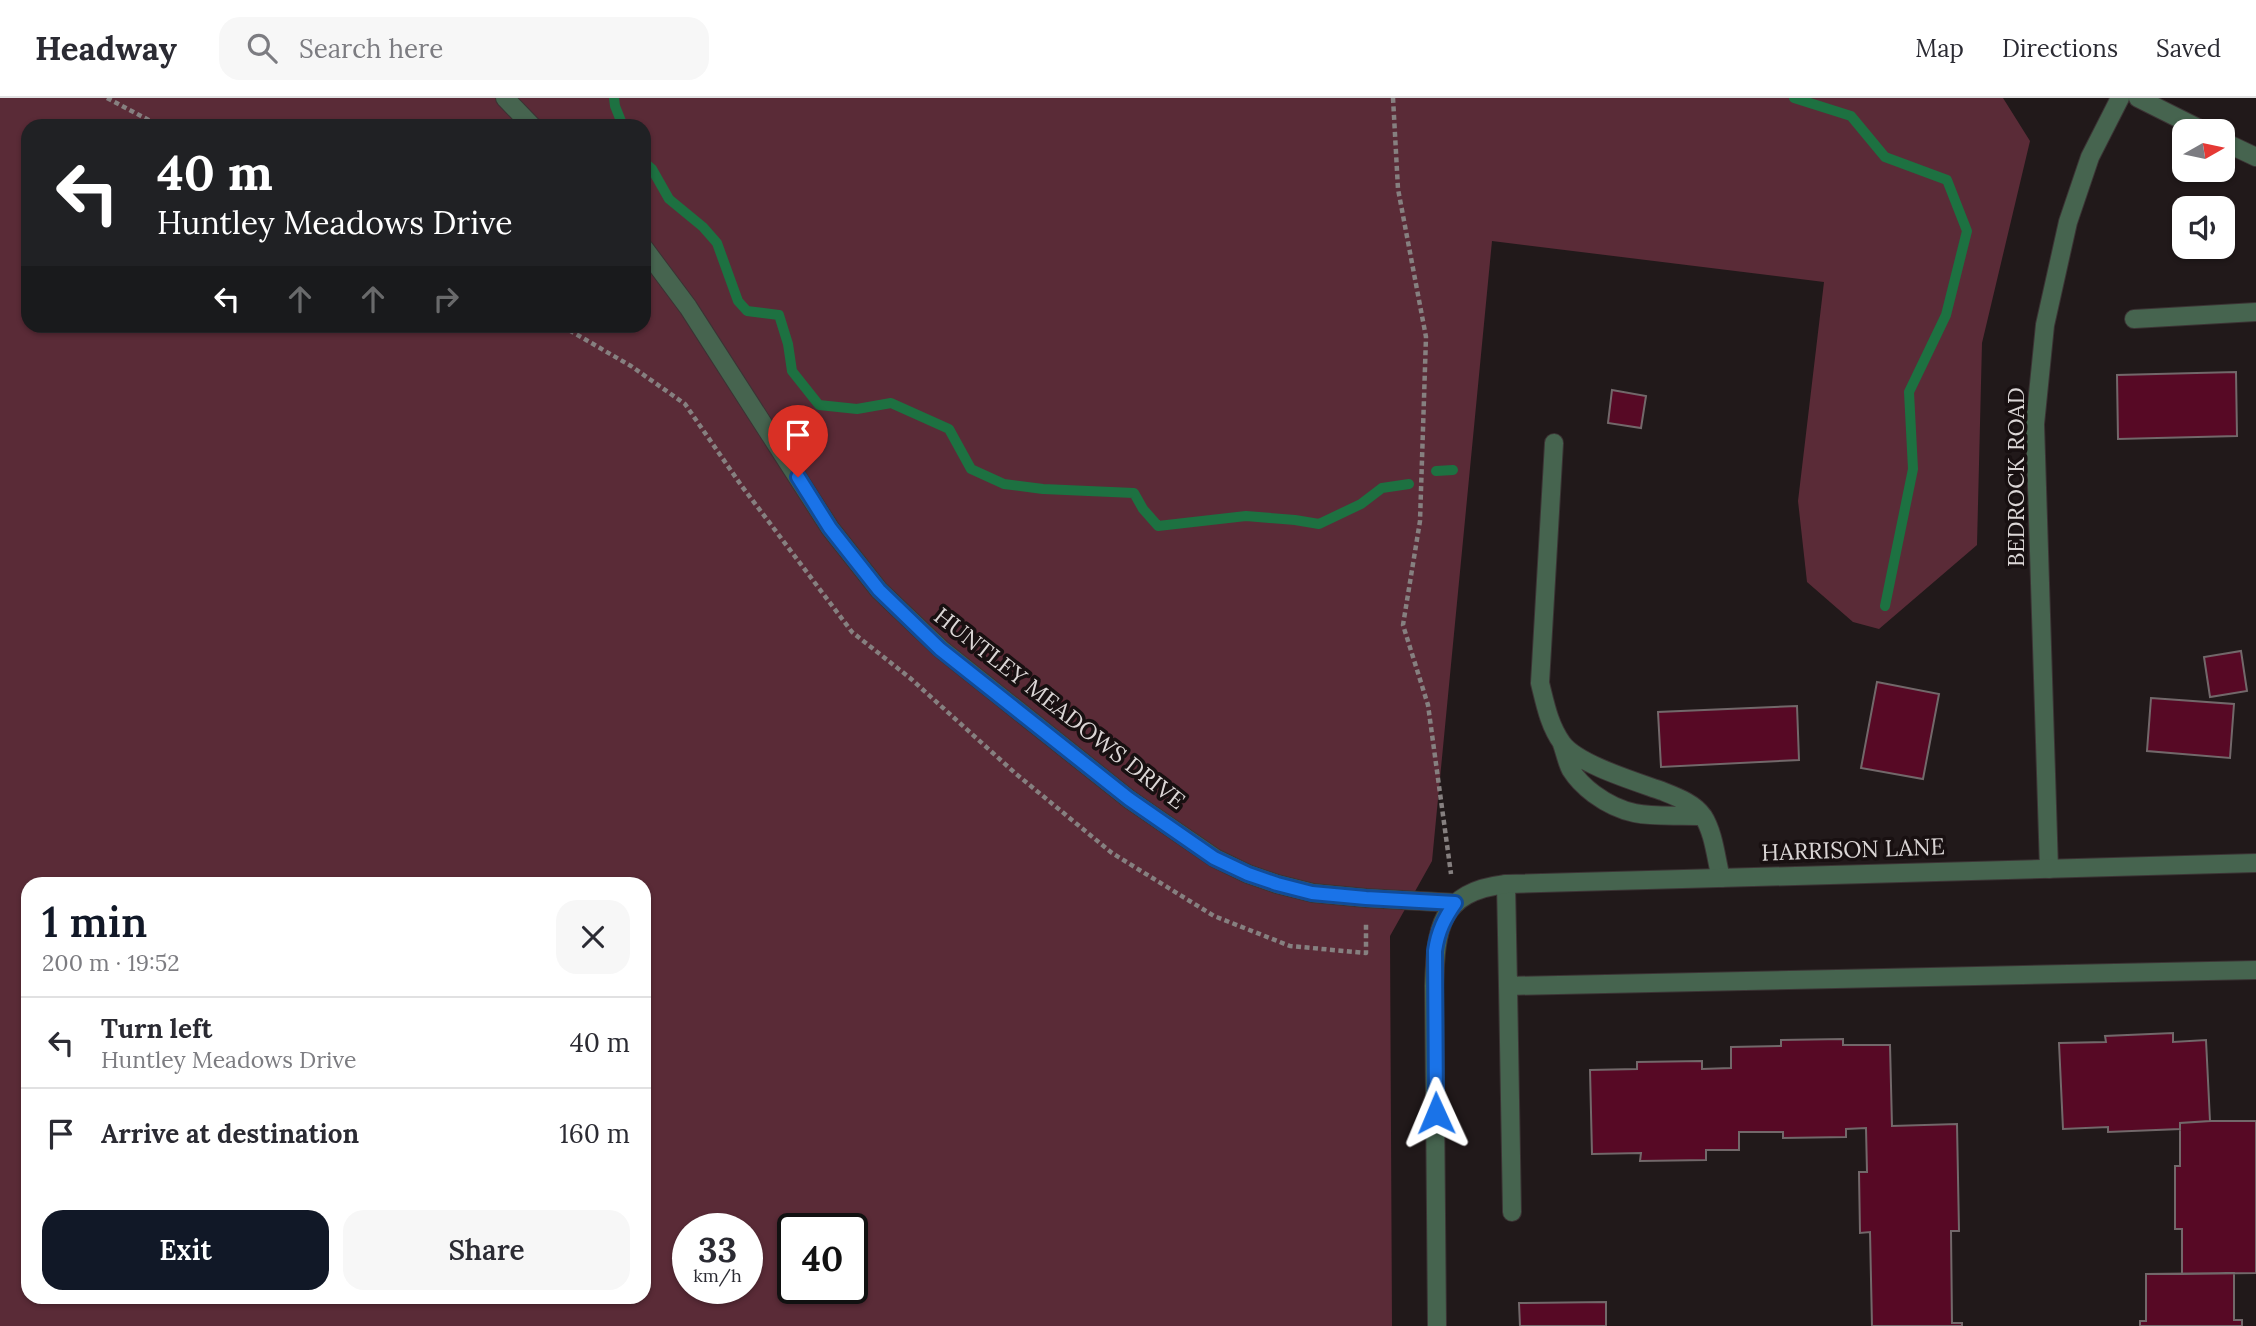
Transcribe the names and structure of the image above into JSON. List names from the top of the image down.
{
  "streets": {
    "street": ["BEDROCK ROAD", "HUNTLEY MEADOWS DRIVE", "HARRISON LANE"]
  },
  "crossings": [
    ["BEDROCK ROAD", "HARRISON LANE"],
    ["HUNTLEY MEADOWS DRIVE", "HARRISON LANE"]
  ],
  "north": "right",
  "page": {
    "header": "Headway",
    "search": "Search here",
    "nav": ["Map", "Directions", "Saved"],
    "turn": ["40 m", "Huntley Meadows Drive"],
    "heading": ["1 min", "200 m · 19:52"],
    "list": [
      {
        "name": "Turn left",
        "note": "Huntley Meadows Drive",
        "value": "40 m"
      },
      {
        "name": "Arrive at destination",
        "value": "160 m"
      }
    ],
    "buttons": ["Exit", "Share"],
    "speed": "33 km/h",
    "limit": "40"
  }
}
